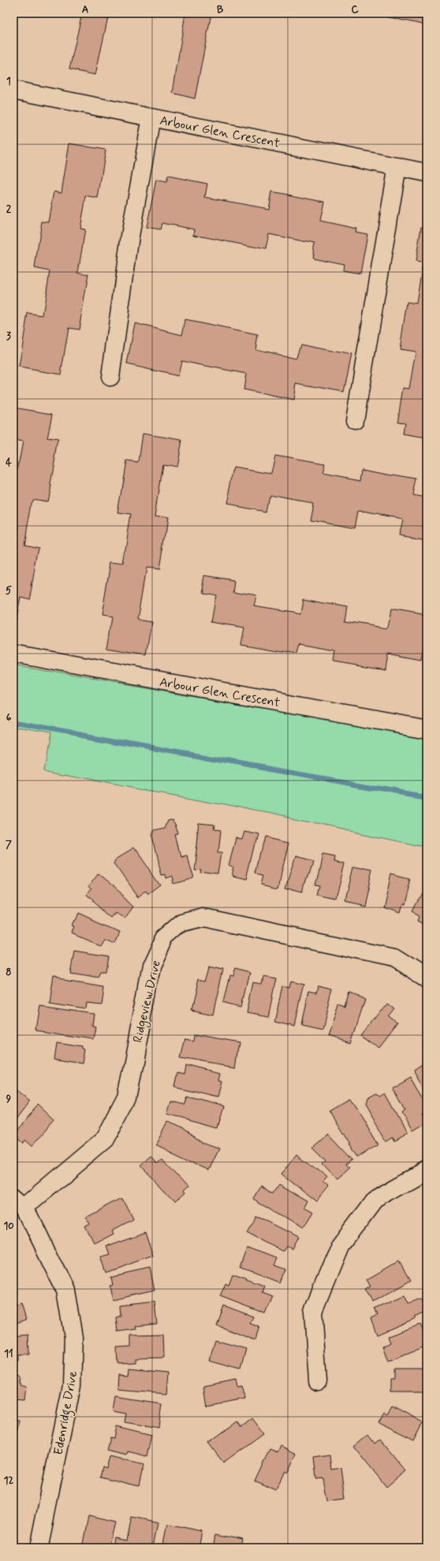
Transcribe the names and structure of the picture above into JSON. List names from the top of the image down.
{
  "streets": {
    "street": ["Arbour Glen Crescent", "Ridgeview Drive", "Edenridge Drive"]
  },
  "crossings": [
    ["Ridgeview Drive", "Edenridge Drive"]
  ],
  "grid": {
    "columns": ["A", "B", "C"],
    "rows": [
      "1",
      "2",
      "3",
      "4",
      "5",
      "6",
      "7",
      "8",
      "9",
      "10",
      "11",
      "12"
    ]
  }
}
